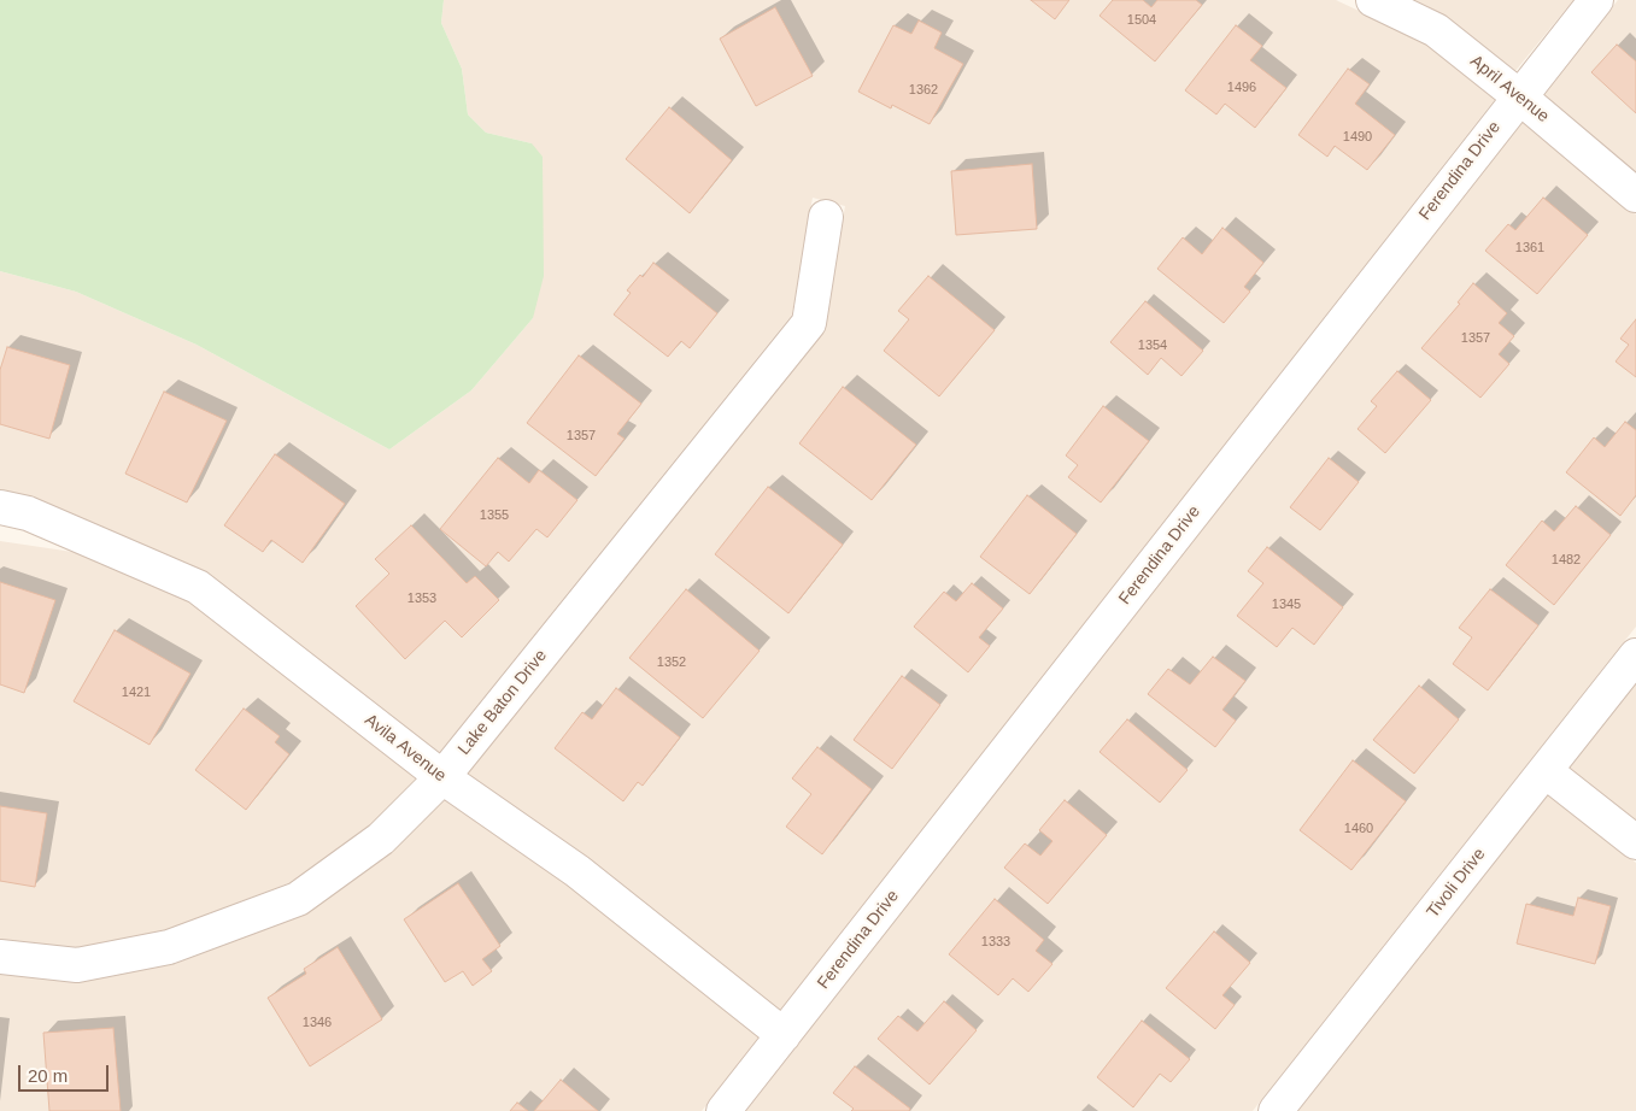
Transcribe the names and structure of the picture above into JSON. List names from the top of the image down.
{
  "streets": {
    "street": [
      "April Avenue",
      "Ferendina Drive",
      "Lake Baton Drive",
      "Avila Avenue",
      "Tivoli Drive"
    ]
  },
  "crossings": [
    ["April Avenue", "Ferendina Drive"],
    ["Ferendina Drive", "Avila Avenue"],
    ["Lake Baton Drive", "Avila Avenue"]
  ],
  "house_numbers": [
    "1504",
    "1496",
    "1362",
    "1490",
    "1361",
    "1357",
    "1354",
    "1357",
    "1355",
    "1482",
    "1353",
    "1345",
    "1352",
    "1421",
    "1460",
    "1333",
    "1346"
  ],
  "scale_bar": "20 m"
}
